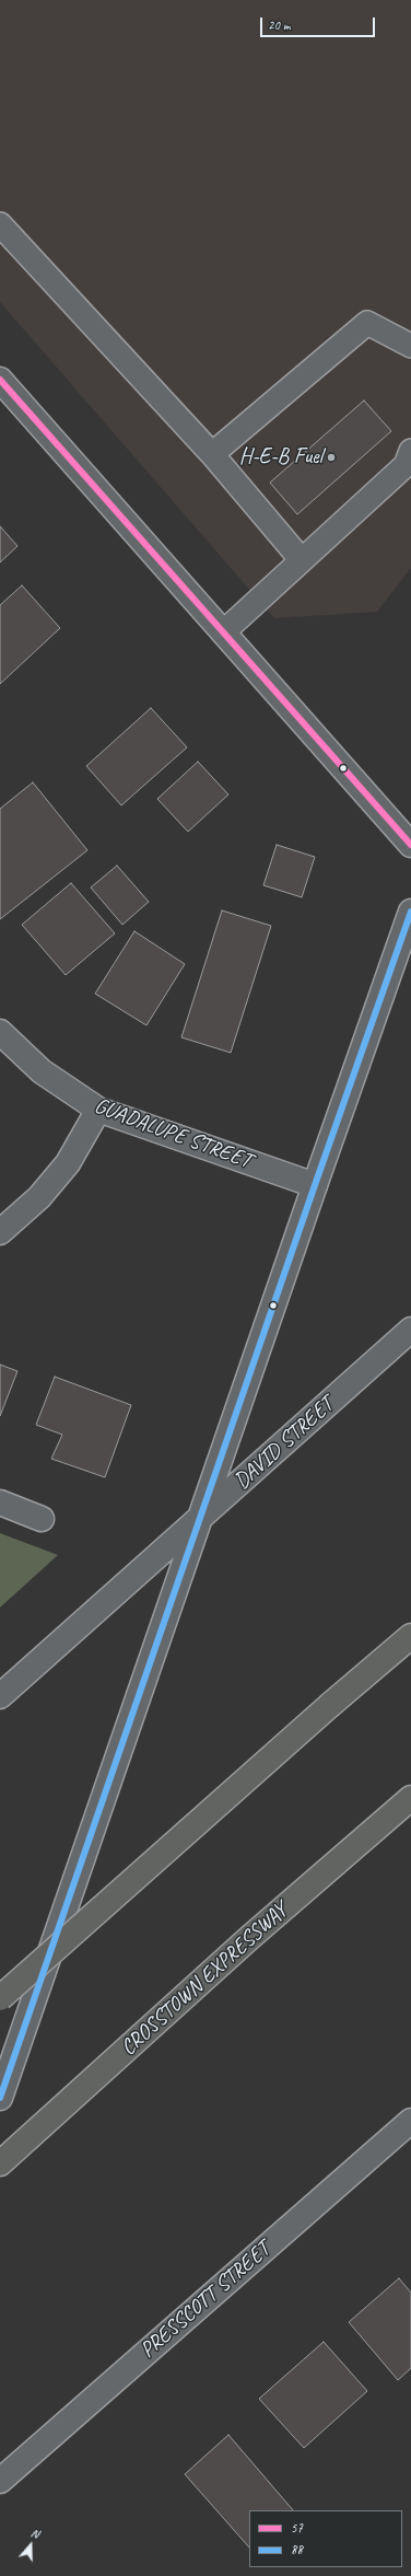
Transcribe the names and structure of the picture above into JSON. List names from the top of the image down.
{
  "streets": {
    "highway": ["CROSSTOWN EXPRESSWAY"],
    "main road": ["GUADALUPE STREET", "DAVID STREET", "PRESSCOTT STREET"]
  },
  "places": ["H-E-B Fuel"],
  "lines": ["transit line 57", "transit line 88"],
  "legend": ["57", "88"],
  "scale_bar": "20 m",
  "north": "top"
}
